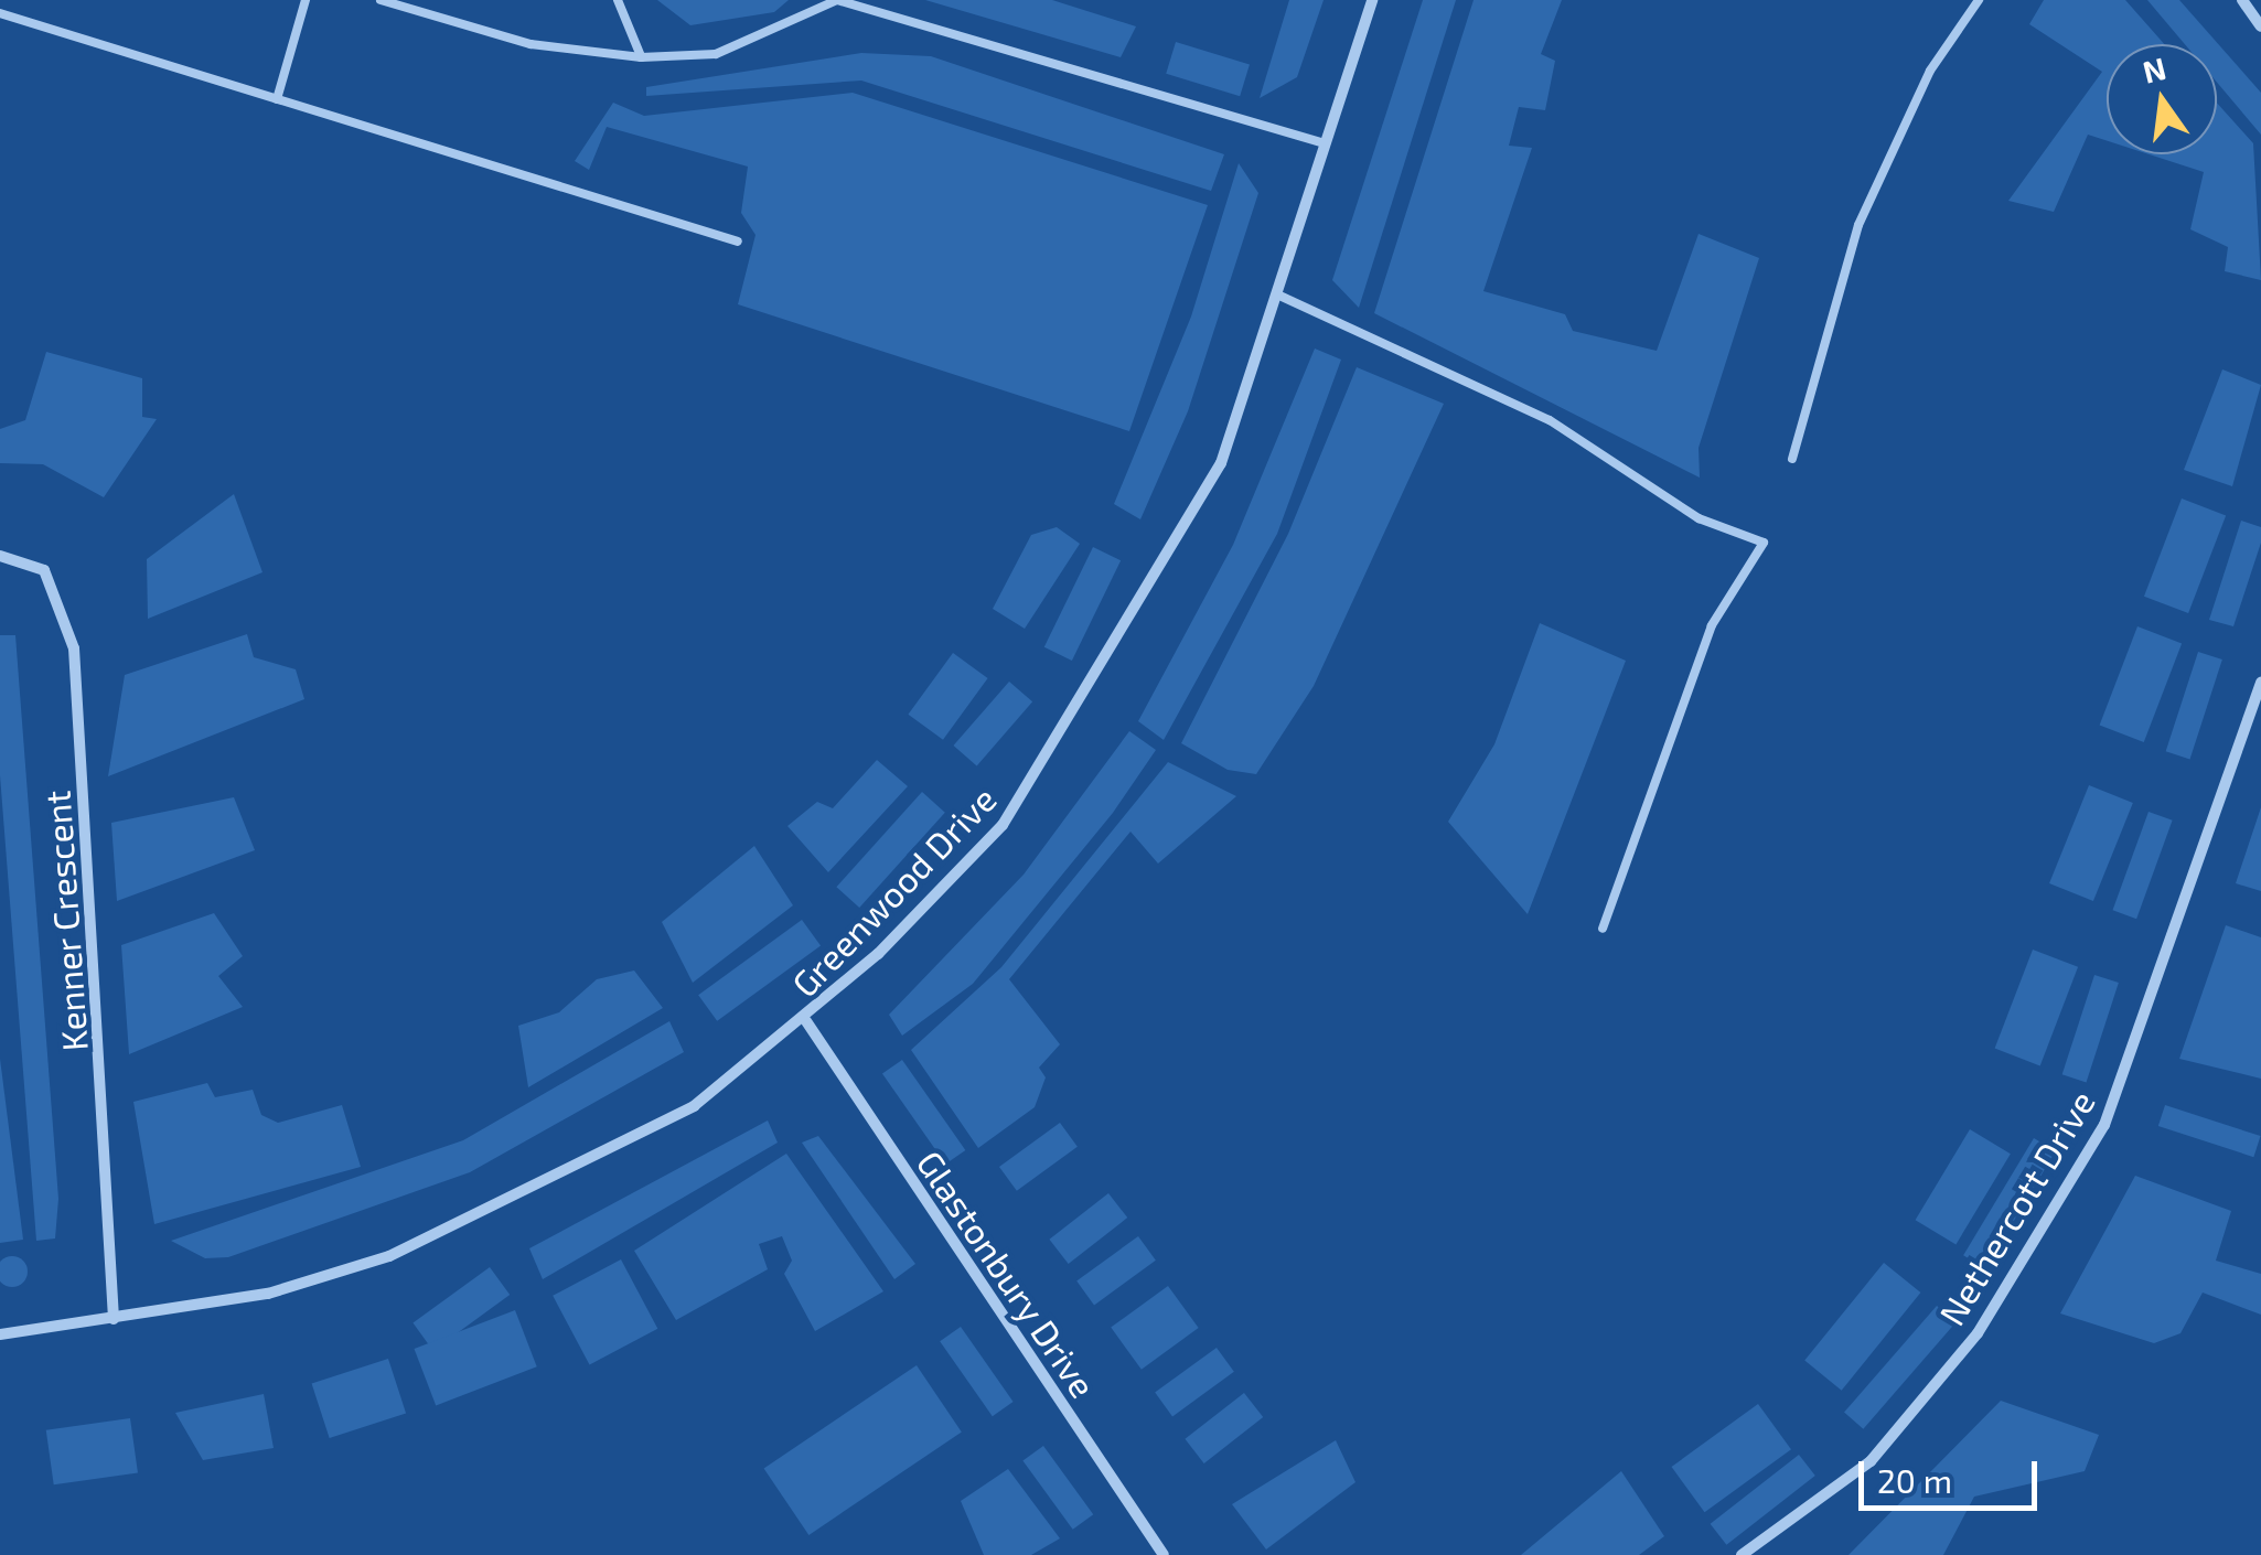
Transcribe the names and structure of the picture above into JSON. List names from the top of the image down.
{
  "streets": {
    "street": [
      "Greenwood Drive",
      "Kenner Crescent",
      "Nethercott Drive",
      "Glastonbury Drive"
    ]
  },
  "crossings": [
    ["Greenwood Drive", "Kenner Crescent"],
    ["Greenwood Drive", "Glastonbury Drive"]
  ],
  "scale_bar": "20 m",
  "north": "top"
}
